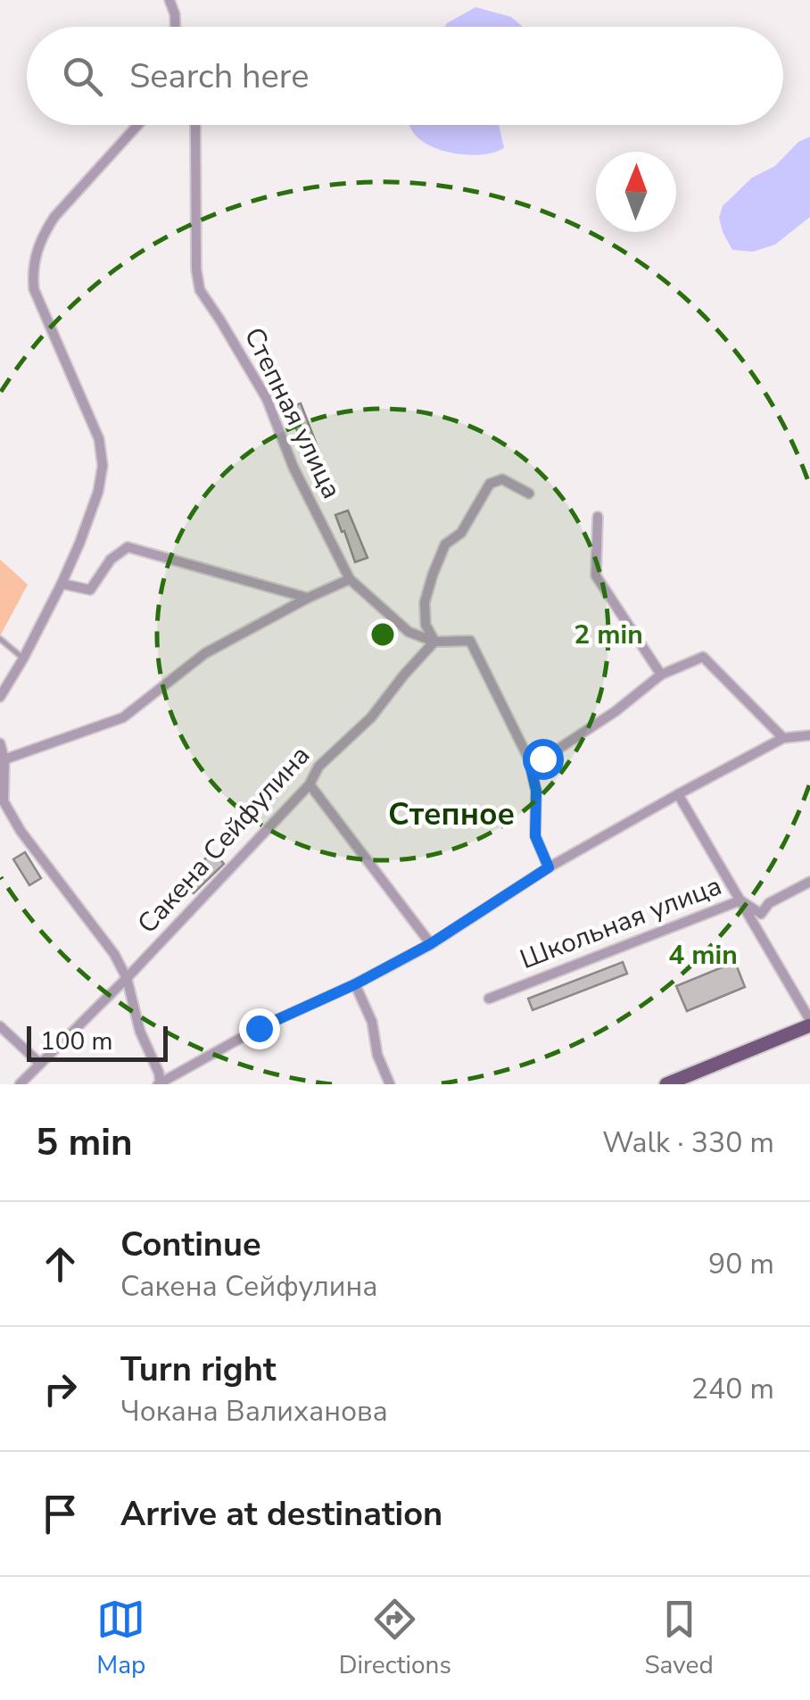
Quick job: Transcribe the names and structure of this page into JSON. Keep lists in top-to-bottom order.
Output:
{
  "streets": {
    "street": ["Степная улица", "Сакена Сейфулина", "Школьная улица"]
  },
  "crossings": [
    ["Степная улица", "Сакена Сейфулина"]
  ],
  "districts": ["Степное"],
  "scale_bar": "100 m",
  "north": "top",
  "page": {
    "search": "Search here",
    "scale": "100 m",
    "heading": ["5 min", "Walk · 330 m"],
    "list": [
      ["Continue", "Сакена Сейфулина", "90 m"],
      ["Turn right", "Чокана Валиханова", "240 m"],
      "Arrive at destination"
    ],
    "nav": ["Map", "Directions", "Saved"]
  },
  "rings": ["2 min", "4 min"]
}
